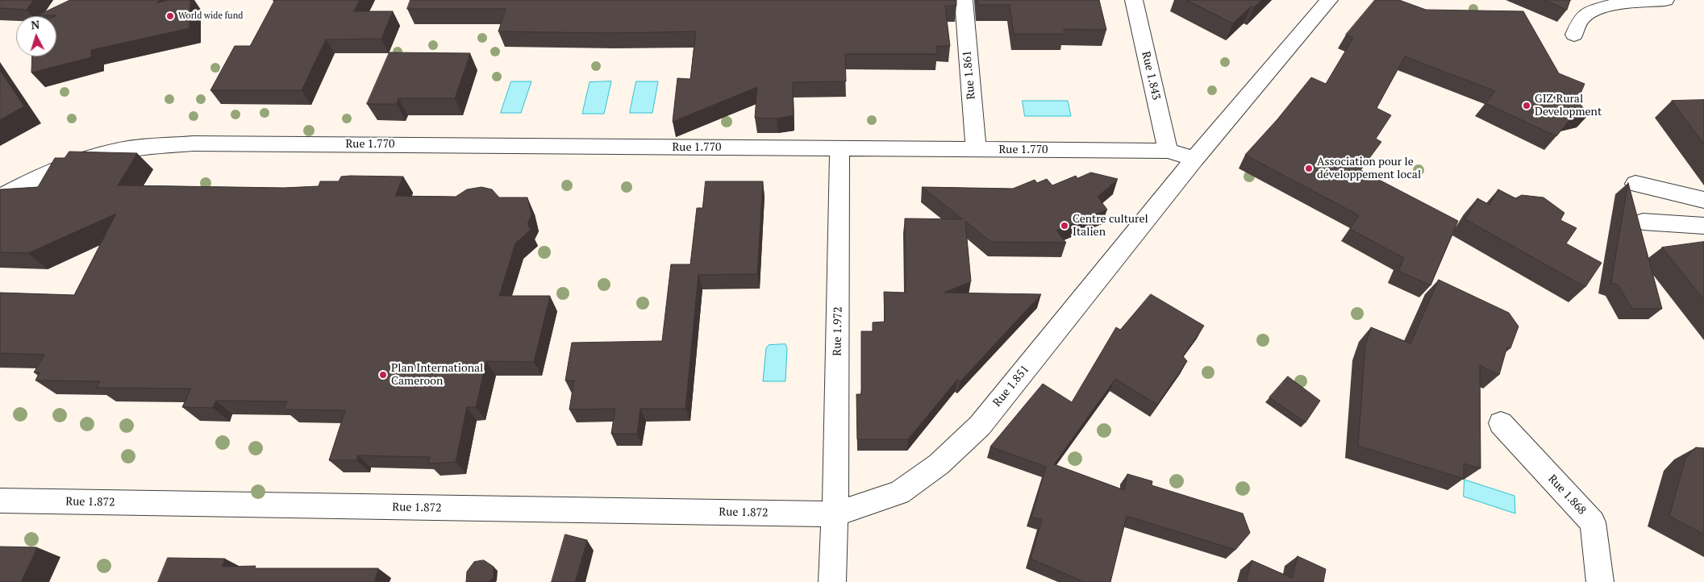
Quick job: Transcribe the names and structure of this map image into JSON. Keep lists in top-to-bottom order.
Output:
{
  "streets": {
    "street": [
      "Rue 1.861",
      "Rue 1.843",
      "Rue 1.770",
      "Rue 1.972",
      "Rue 1.851",
      "Rue 1.868",
      "Rue 1.872"
    ]
  },
  "crossings": [
    ["Rue 1.861", "Rue 1.770"],
    ["Rue 1.843", "Rue 1.770"],
    ["Rue 1.770", "Rue 1.972"],
    ["Rue 1.770", "Rue 1.851"],
    ["Rue 1.972", "Rue 1.851"],
    ["Rue 1.972", "Rue 1.872"],
    ["Rue 1.851", "Rue 1.872"]
  ],
  "places": [
    "World wide fund",
    "GIZ Rural Development",
    "Association pour le développement local",
    "Centre culturel Italien",
    "Plan International Cameroon"
  ],
  "north": "top"
}
